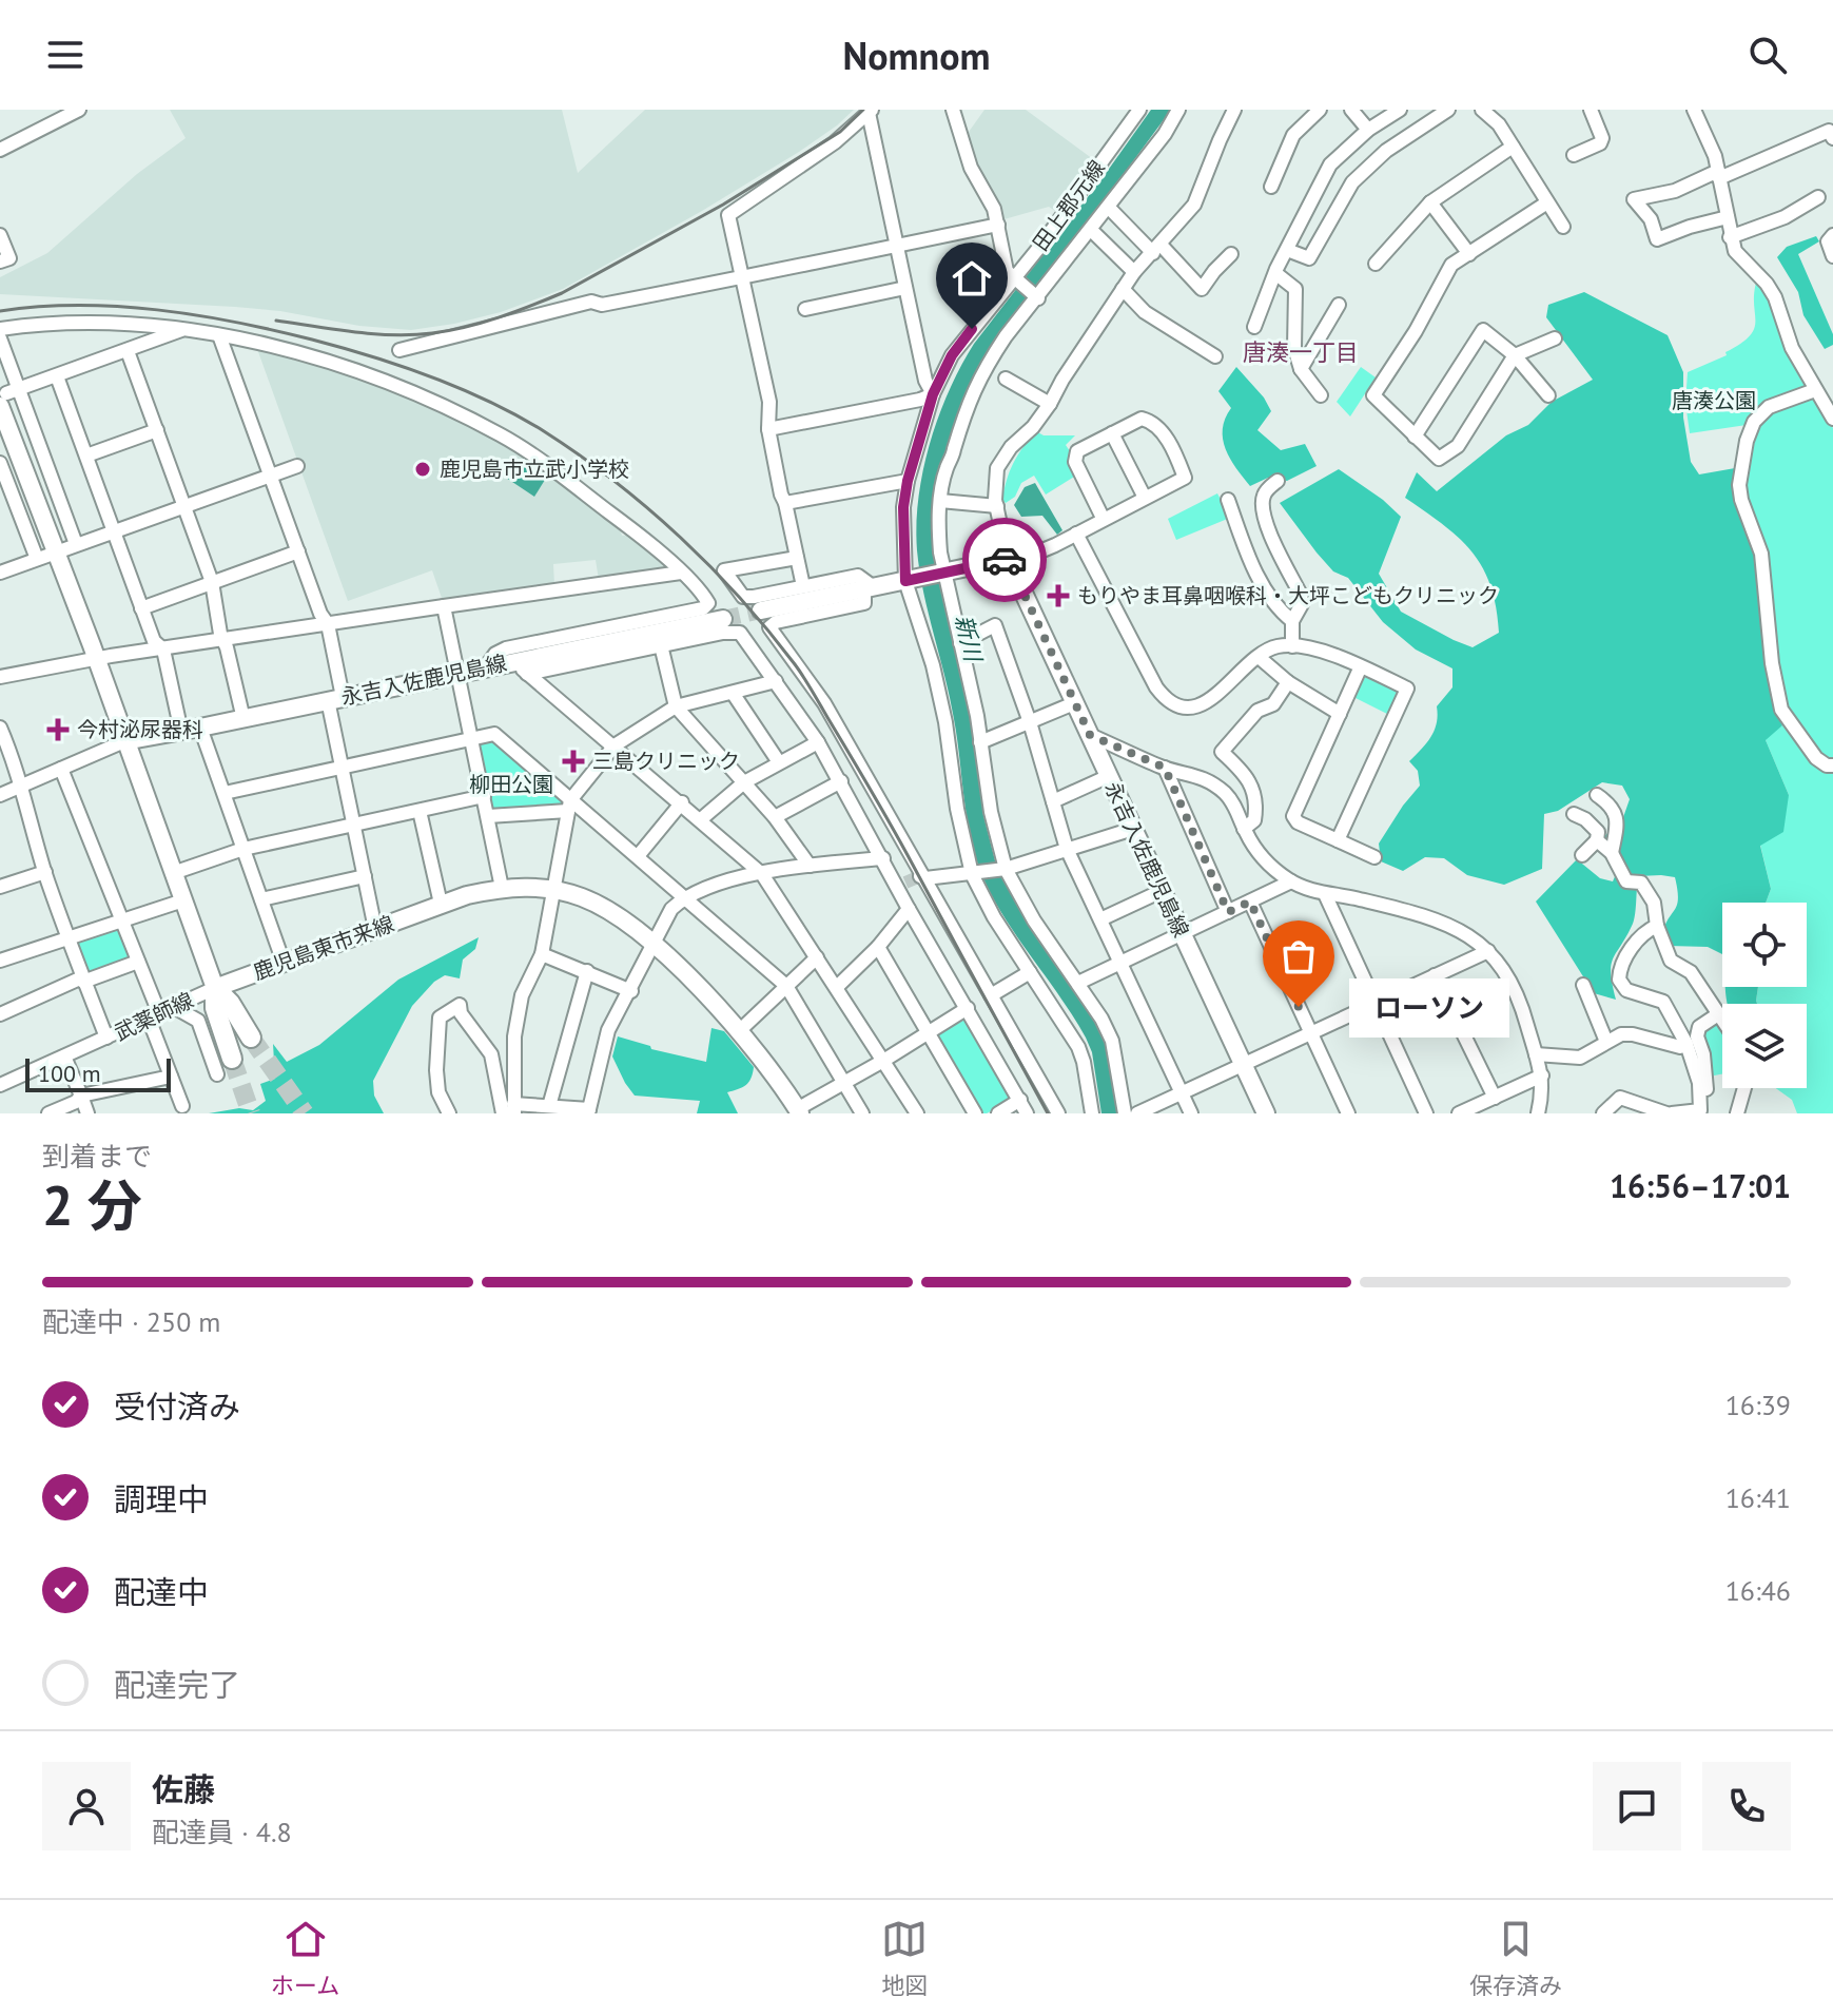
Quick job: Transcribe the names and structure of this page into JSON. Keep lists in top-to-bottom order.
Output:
{
  "streets": {
    "main road": ["永吉入佐鹿児島線", "鹿児島東市来線"],
    "street": ["田上郡元線", "武薬師線"]
  },
  "crossings": [
    ["鹿児島東市来線", "武薬師線"]
  ],
  "districts": ["唐湊一丁目"],
  "water": ["新川"],
  "parks": ["唐湊公園", "柳田公園"],
  "places": {
    "other": ["鹿児島市立武小学校", "ローソン"],
    "health": ["もりやま耳鼻咽喉科・大坪こどもクリニック", "今村泌尿器科", "三島クリニック"]
  },
  "scale_bar": "100 m",
  "page": {
    "header": "Nomnom",
    "bubble": "ローソン",
    "scale": "100 m",
    "heading": ["2 分", "到着まで", "16:56–17:01"],
    "panel": ["佐藤", "配達員 · 4.8"],
    "bar": "配達中 · 250 m",
    "list": [
      ["受付済み", "16:39"],
      ["調理中", "16:41"],
      ["配達中", "16:46"],
      "配達完了"
    ],
    "tabs": ["ホーム", "地図", "保存済み"]
  }
}
